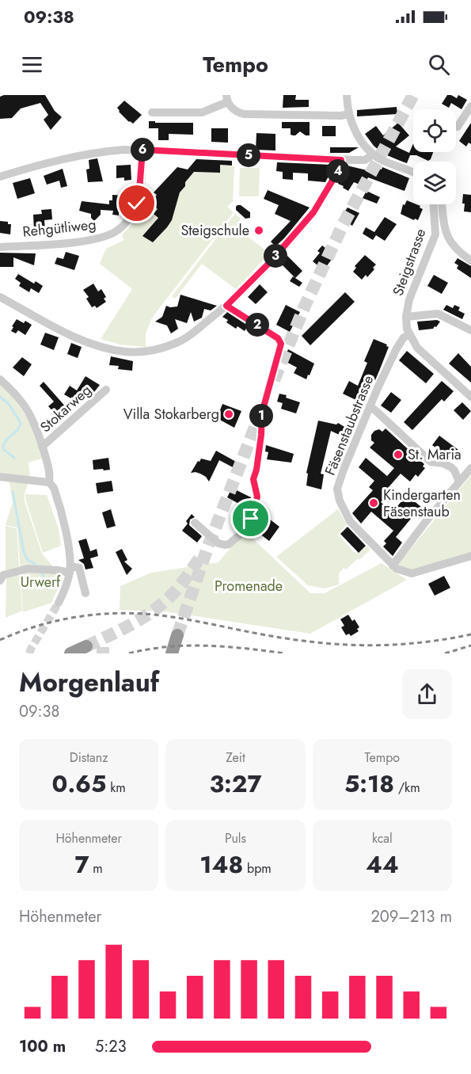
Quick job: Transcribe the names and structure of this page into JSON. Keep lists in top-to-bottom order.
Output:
{
  "streets": {
    "street": [
      "Rehgütliweg",
      "Steigstrasse",
      "Stokarweg",
      "Fäsenstaubstrasse"
    ]
  },
  "crossings": [
    ["Steigstrasse", "Fäsenstaubstrasse"]
  ],
  "parks": ["Urwerf", "Promenade"],
  "places": [
    "Steigschule",
    "Villa Stokarberg",
    "St. Maria",
    "Kindergarten Fäsenstaub"
  ],
  "page": {
    "status": "09:38",
    "header": "Tempo",
    "pins": [
      "6",
      "5",
      "4",
      "3",
      "2",
      "1"
    ],
    "heading": ["Morgenlauf", "09:38"],
    "stats": [
      ["Distanz", "0.65 km"],
      ["Zeit", "3:27"],
      ["Tempo", "5:18 /km"],
      ["Höhenmeter", "7 m"],
      ["Puls", "148 bpm"],
      ["kcal", "44"]
    ],
    "chart": ["Höhenmeter", "209–213 m"],
    "list": [
      {
        "name": "100 m",
        "note": "5:23"
      }
    ]
  }
}
